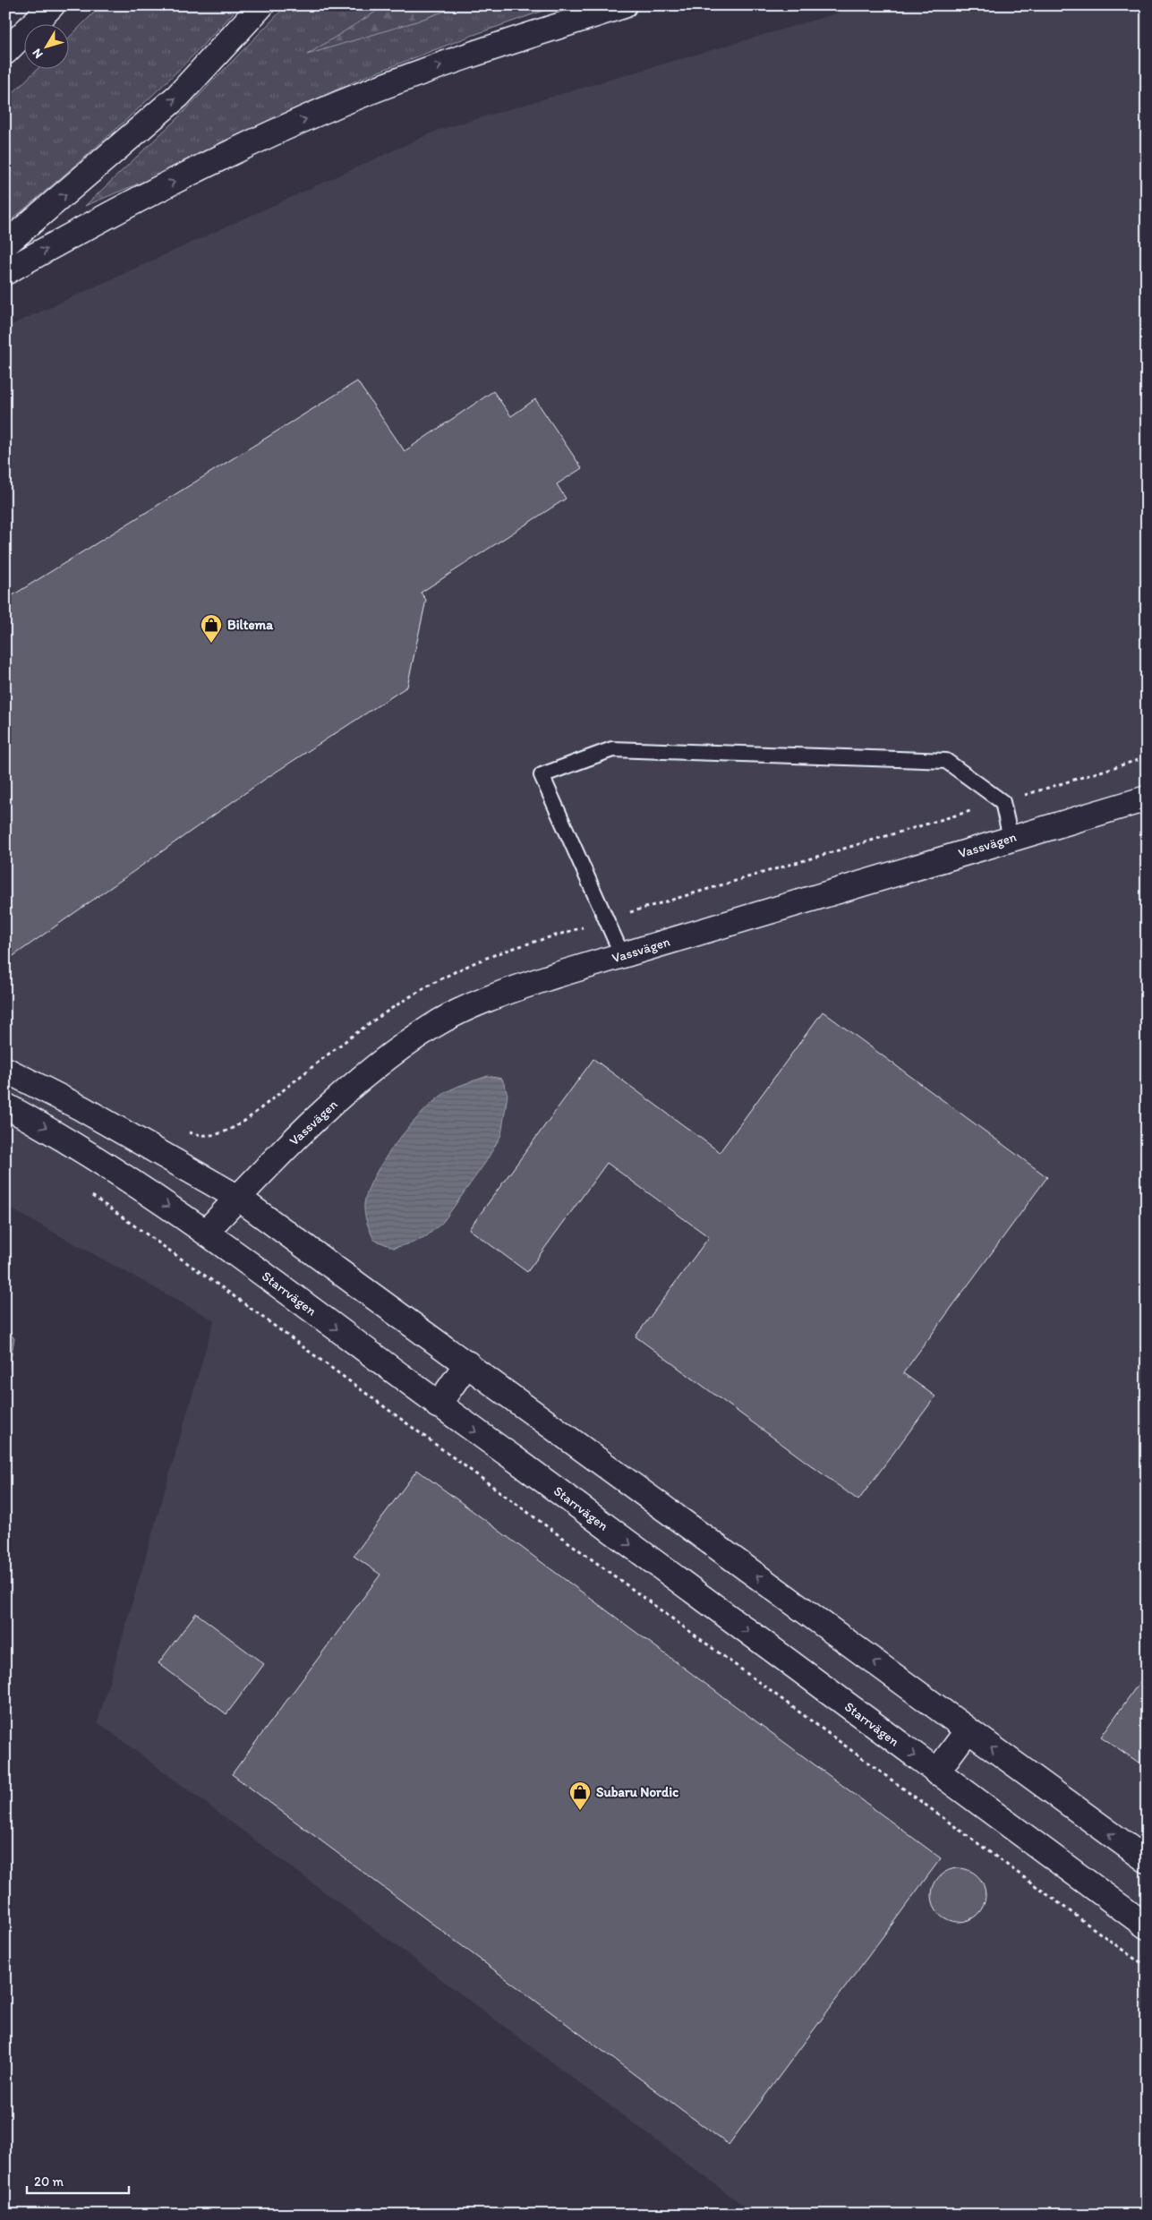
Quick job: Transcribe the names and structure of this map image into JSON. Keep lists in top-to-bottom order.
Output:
{
  "streets": {
    "main road": ["Vassvägen", "Starrvägen"]
  },
  "crossings": [
    ["Vassvägen", "Starrvägen"]
  ],
  "places": {
    "shop": ["Biltema", "Subaru Nordic"]
  },
  "scale_bar": "20 m",
  "north": "bottom left"
}
